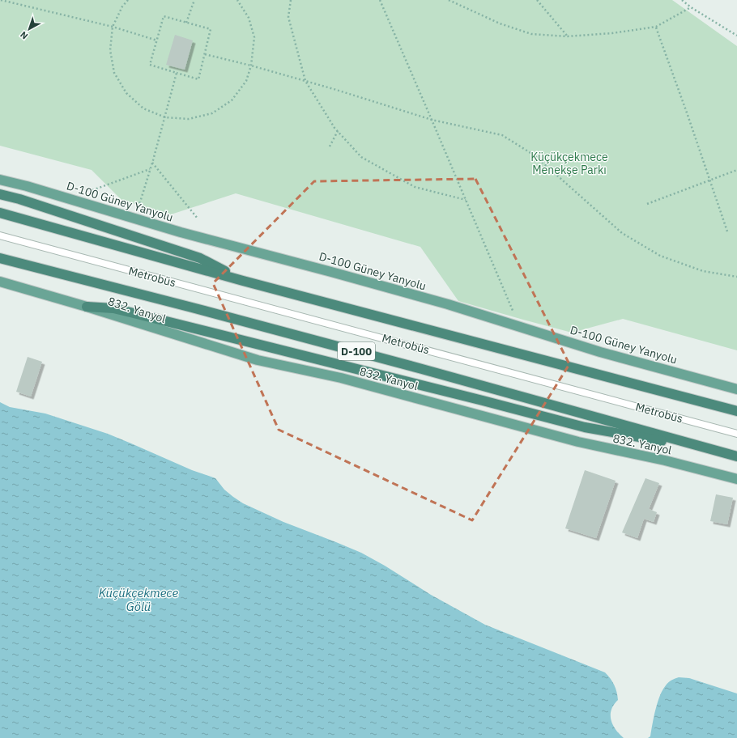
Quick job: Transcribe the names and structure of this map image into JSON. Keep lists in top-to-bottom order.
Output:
{
  "streets": {
    "highway": ["D-100"],
    "main road": ["D-100 Güney Yanyolu", "832. Yanyol"],
    "lane": ["Metrobüs"]
  },
  "water": ["Küçükçekmece Gölü"],
  "parks": ["Küçükçekmece Menekşe Parkı"],
  "north": "bottom left"
}
